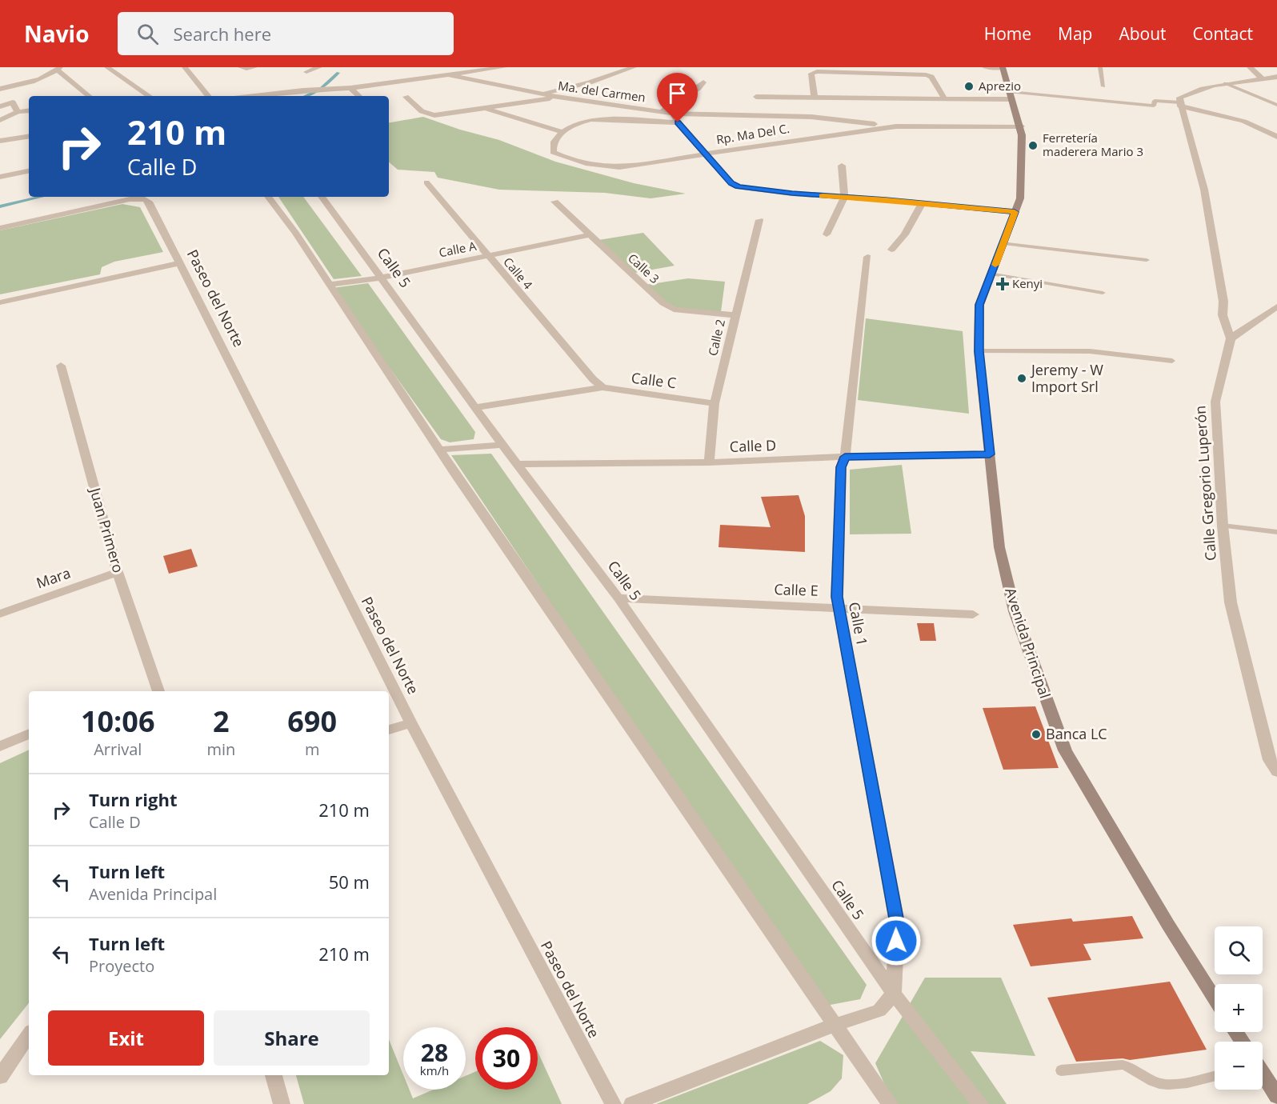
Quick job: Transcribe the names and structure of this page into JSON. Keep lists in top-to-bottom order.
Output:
{
  "streets": {
    "street": [
      "Ma. del Carmen",
      "Rp. Ma Del C.",
      "Calle A",
      "Calle 5",
      "Calle 3",
      "Calle 4",
      "Paseo del Norte",
      "Calle 2",
      "Calle C",
      "Calle D",
      "Calle Gregorio Luperón",
      "Juan Primero",
      "Mara",
      "Calle E",
      "Calle 1",
      "Avenida Principal"
    ]
  },
  "crossings": [
    ["Ma. del Carmen", "Rp. Ma Del C."],
    ["Calle A", "Calle 5"],
    ["Calle A", "Calle 3"],
    ["Calle A", "Calle 4"],
    ["Calle 5", "Calle D"],
    ["Calle 5", "Calle E"],
    ["Calle 5", "Calle 1"],
    ["Calle 3", "Calle 2"],
    ["Calle 4", "Calle C"],
    ["Calle 2", "Calle C"],
    ["Calle 2", "Calle D"],
    ["Calle D", "Calle 1"],
    ["Calle D", "Avenida Principal"],
    ["Juan Primero", "Mara"],
    ["Calle E", "Calle 1"]
  ],
  "places": {
    "other": [
      "Aprezio",
      "Ferretería maderera Mario 3",
      "Jeremy - W Import Srl",
      "Banca LC"
    ],
    "health": ["Kenyi"]
  },
  "page": {
    "header": "Navio",
    "search": "Search here",
    "nav": [
      "Home",
      "Map",
      "About",
      "Contact"
    ],
    "turn": ["210 m", "Calle D"],
    "eta": [
      "10:06",
      "Arrival",
      "2",
      "min",
      "690",
      "m"
    ],
    "list": [
      {
        "name": "Turn right",
        "note": "Calle D",
        "value": "210 m"
      },
      {
        "name": "Turn left",
        "note": "Avenida Principal",
        "value": "50 m"
      },
      {
        "name": "Turn left",
        "note": "Proyecto",
        "value": "210 m"
      }
    ],
    "map_buttons": ["+", "−"],
    "buttons": ["Exit", "Share"],
    "speed": "28 km/h",
    "limit": "30"
  }
}
